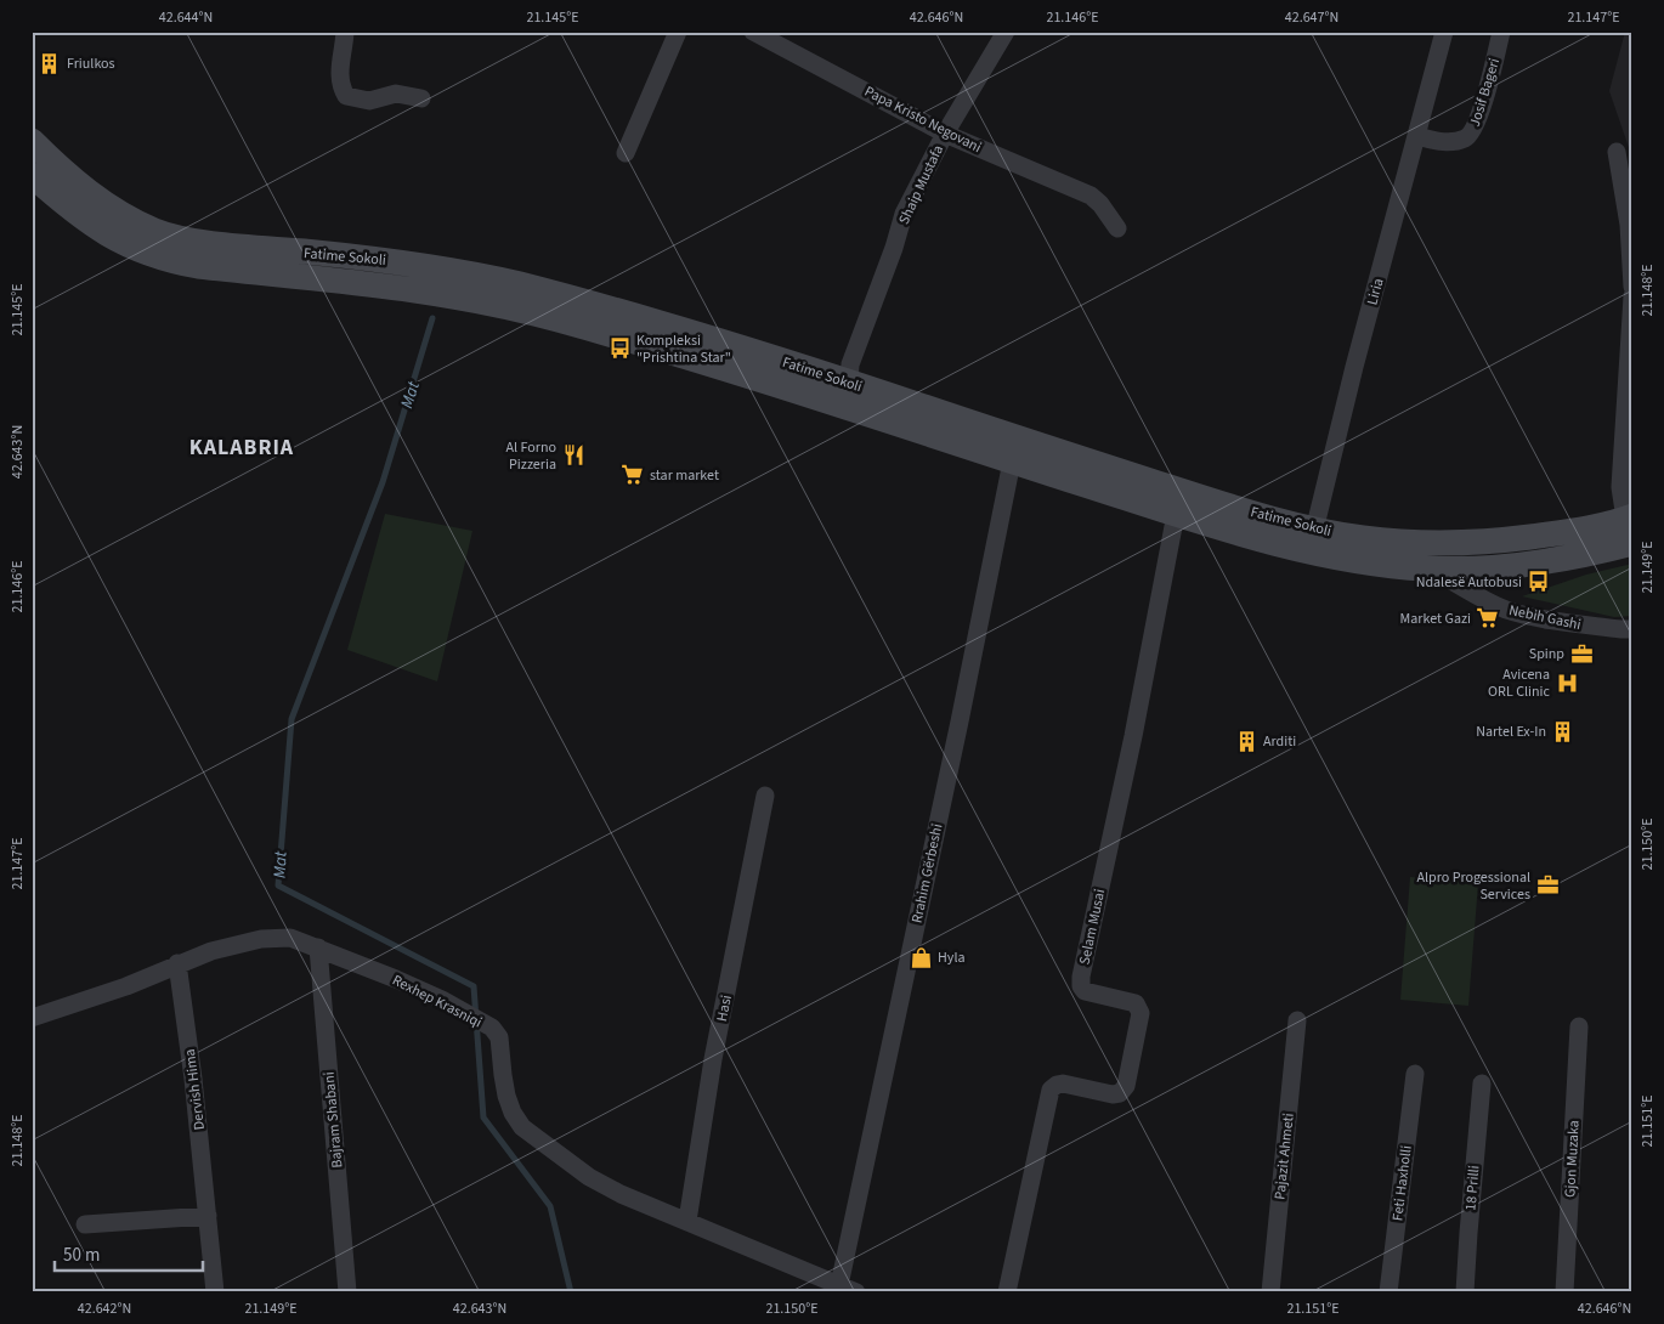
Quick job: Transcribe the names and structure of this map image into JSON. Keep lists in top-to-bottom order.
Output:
{
  "streets": {
    "street": [
      "Josif Bageri",
      "Papa Kristo Negovani",
      "Shaip Mustafa",
      "Fatime Sokoli",
      "Liria",
      "Nebih Gashi",
      "Rrahim Gërbeshi",
      "Selam Musai",
      "Rexhep Krasniqi",
      "Hasi",
      "Dervish Hima",
      "Bajram Shabani",
      "Pajazit Ahmeti",
      "Gjon Muzaka",
      "Feti Haxholli",
      "18 Prilli"
    ]
  },
  "crossings": [
    ["Josif Bageri", "Liria"],
    ["Papa Kristo Negovani", "Shaip Mustafa"],
    ["Shaip Mustafa", "Fatime Sokoli"],
    ["Fatime Sokoli", "Liria"],
    ["Fatime Sokoli", "Nebih Gashi"],
    ["Fatime Sokoli", "Rrahim Gërbeshi"],
    ["Fatime Sokoli", "Selam Musai"],
    ["Rrahim Gërbeshi", "Rexhep Krasniqi"],
    ["Rexhep Krasniqi", "Hasi"],
    ["Rexhep Krasniqi", "Dervish Hima"],
    ["Rexhep Krasniqi", "Bajram Shabani"]
  ],
  "districts": ["KALABRIA"],
  "water": ["Mat"],
  "places": {
    "building": ["Friulkos", "Nartel Ex-In", "Arditi"],
    "bus stop": ["Kompleksi \"Prishtina Star\"", "Ndalesë Autobusi"],
    "restaurant": ["Al Forno Pizzeria"],
    "supermarket": ["star market", "Market Gazi"],
    "office": ["Spinp", "Alpro Progessional Services"],
    "hospital": ["Avicena ORL Clinic"],
    "shop": ["Hyla"]
  },
  "scale_bar": "50 m",
  "coordinates": [
    "42.644°N",
    "21.145°E",
    "42.646°N",
    "21.146°E",
    "42.647°N",
    "21.147°E",
    "21.148°E",
    "42.643°N",
    "21.149°E",
    "21.150°E",
    "21.151°E",
    "42.642°N"
  ]
}
